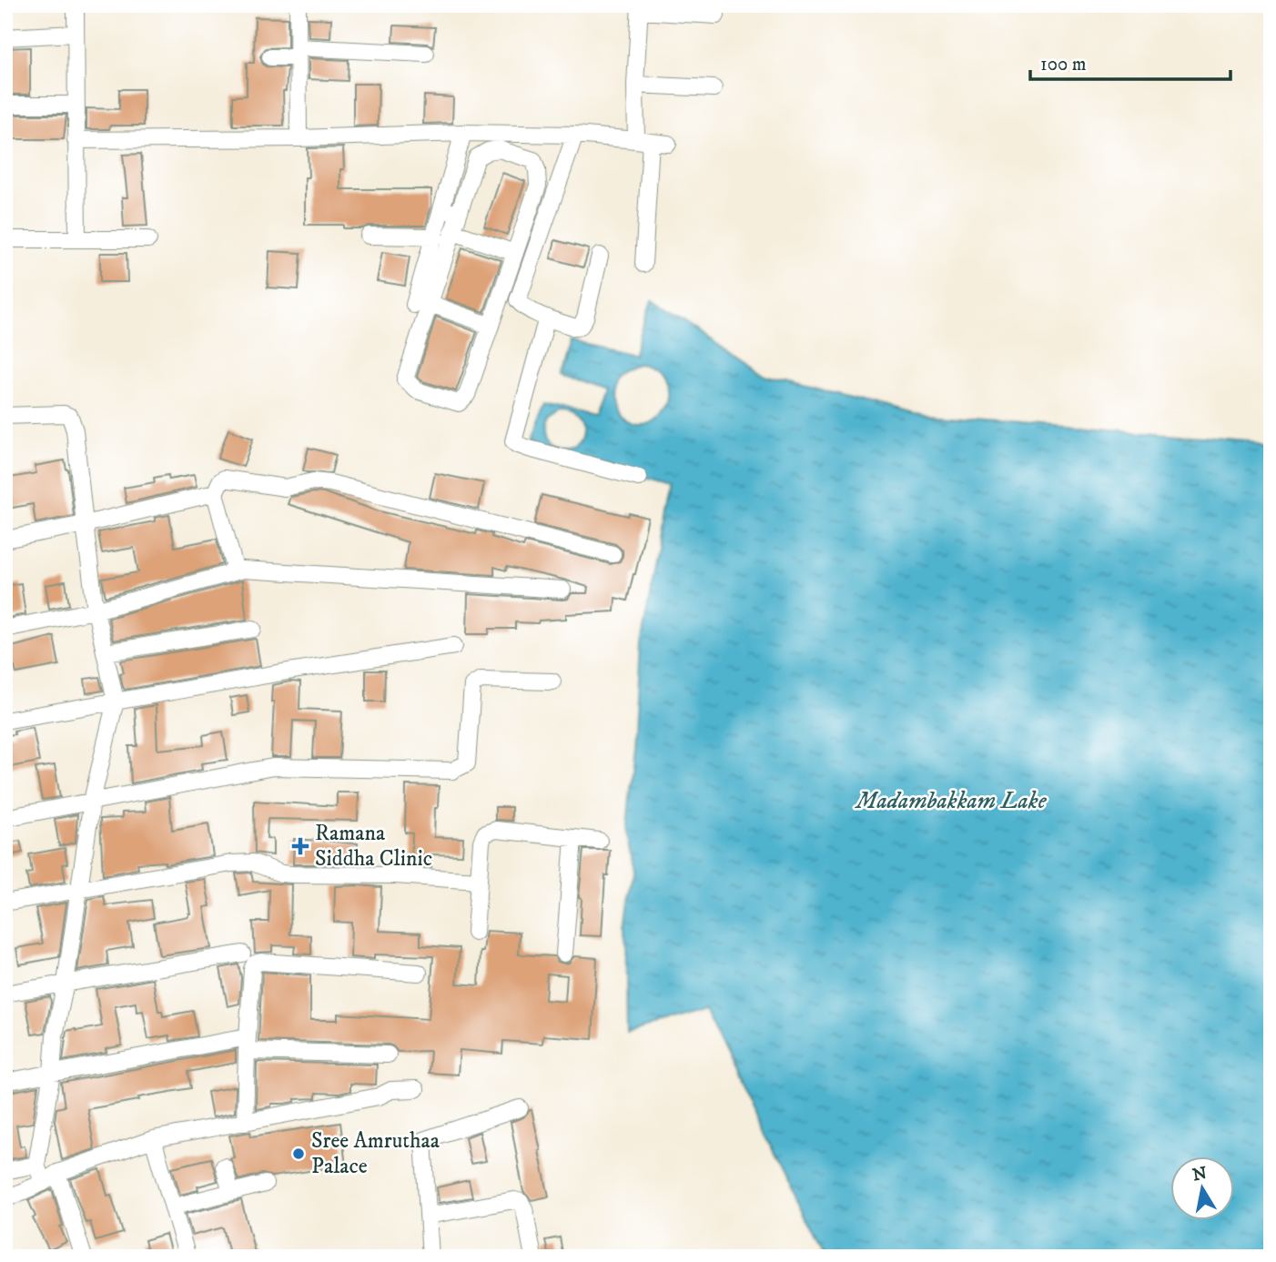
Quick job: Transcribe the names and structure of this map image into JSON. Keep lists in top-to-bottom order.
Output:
{
  "water": ["Madambakkam Lake"],
  "places": {
    "health": ["Ramana Siddha Clinic"],
    "other": ["Sree Amruthaa Palace"]
  },
  "scale_bar": "100 m",
  "north": "top"
}
